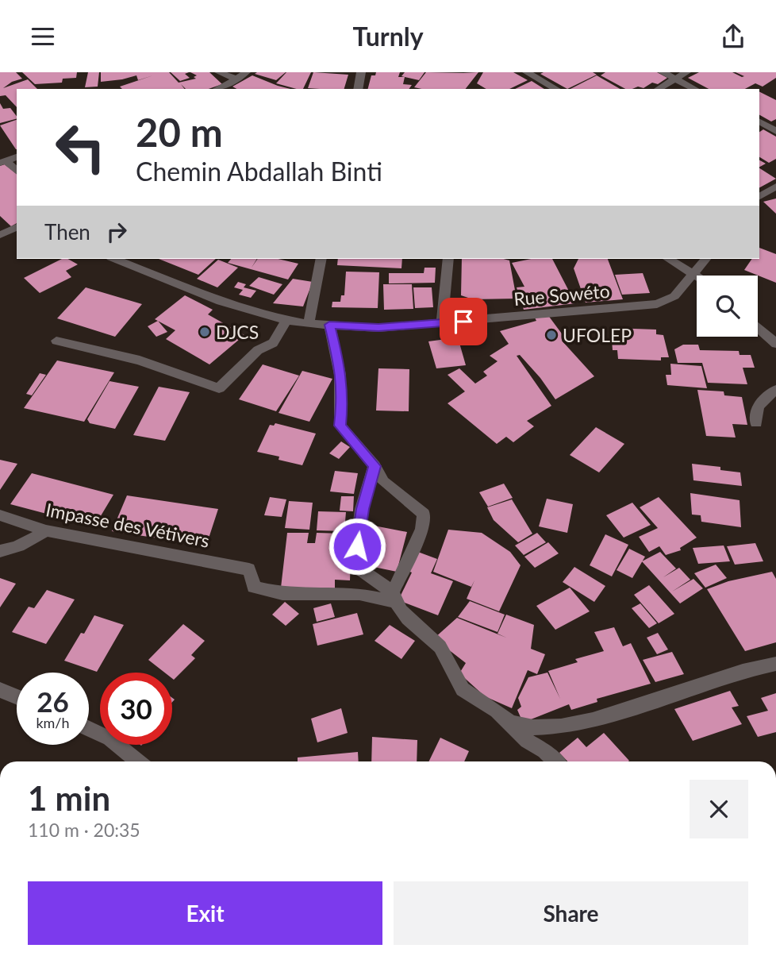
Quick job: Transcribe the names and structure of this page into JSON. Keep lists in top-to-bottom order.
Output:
{
  "streets": {
    "street": ["Rue Sowéto", "Impasse des Vétivers"]
  },
  "places": ["DJCS", "UFOLEP"],
  "page": {
    "header": "Turnly",
    "turn": ["20 m", "Chemin Abdallah Binti"],
    "then": "Then",
    "speed": "26 km/h",
    "limit": "30",
    "heading": ["1 min", "110 m · 20:35"],
    "buttons": ["Exit", "Share"]
  }
}
